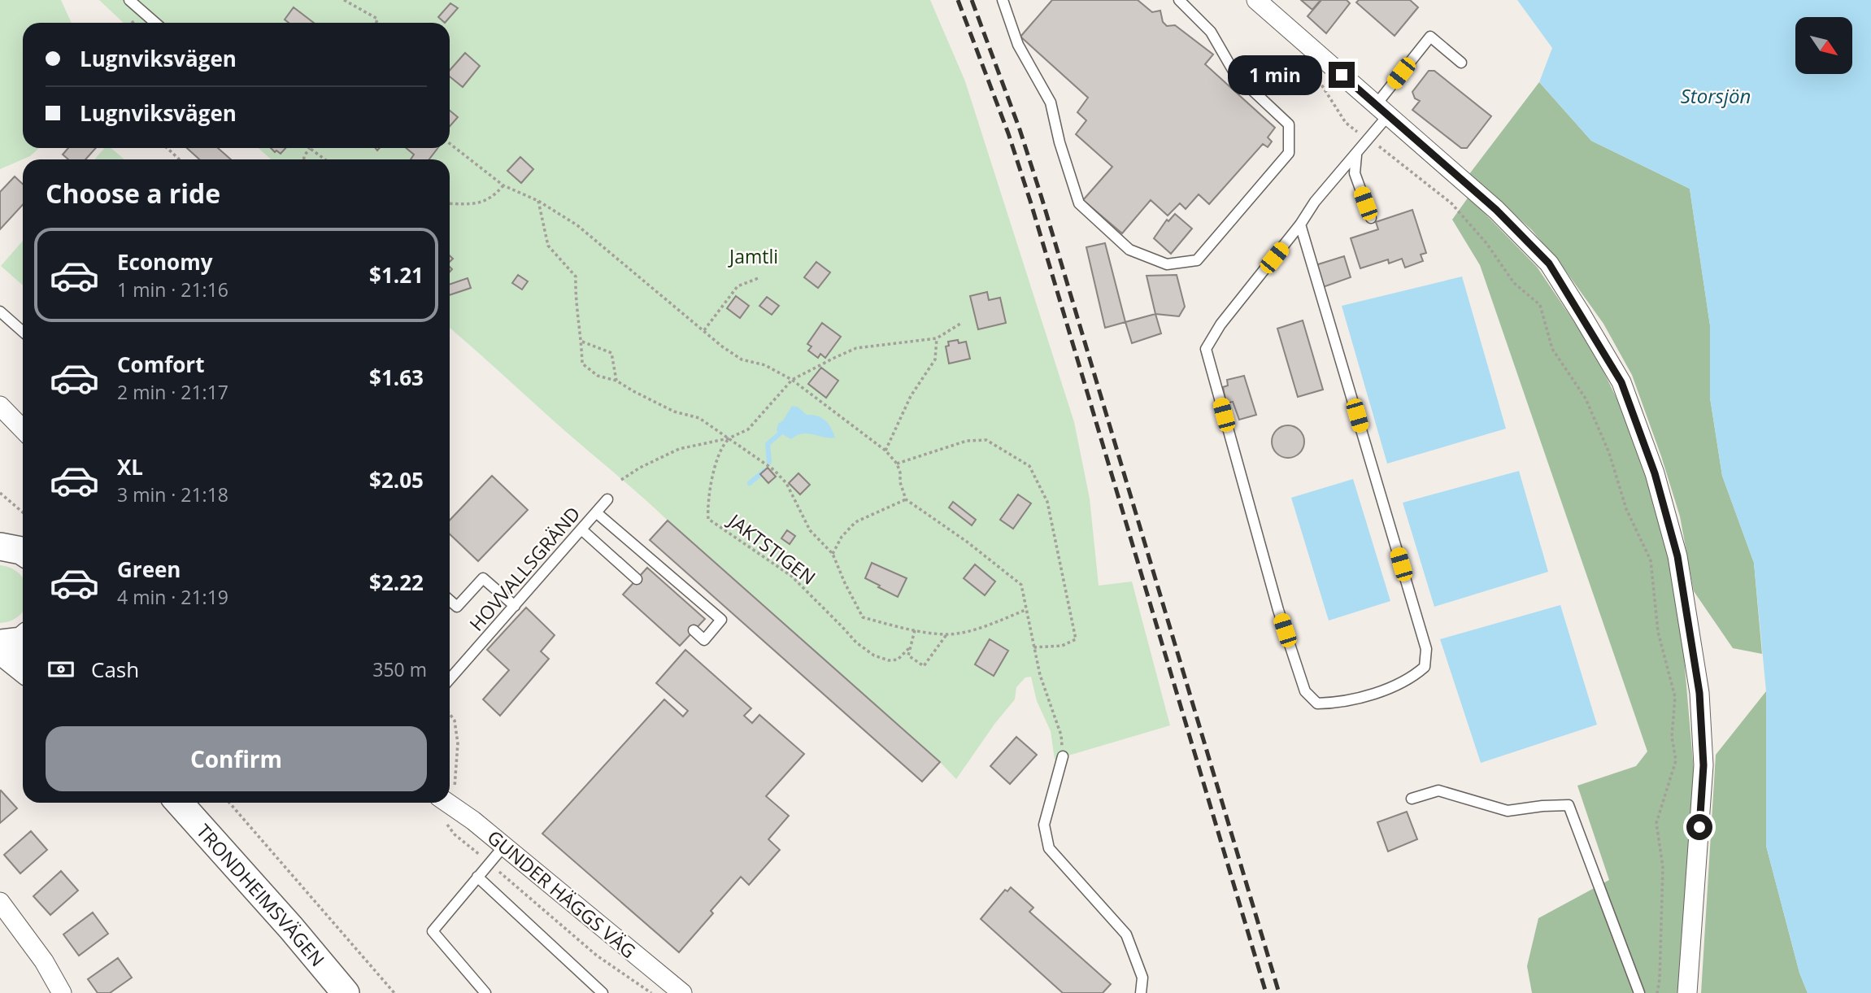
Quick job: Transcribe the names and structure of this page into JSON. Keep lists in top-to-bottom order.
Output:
{
  "streets": {
    "main road": ["TRONDHEIMSVÄGEN"],
    "street": ["GUNDER HÄGGS VÄG"],
    "lane": ["HOVVALLSGRÄND"],
    "path": ["JAKTSTIGEN"]
  },
  "water": ["Storsjön"],
  "parks": ["Jamtli"],
  "north": "bottom right",
  "page": {
    "banner": ["Lugnviksvägen", "Lugnviksvägen"],
    "bubble": "1 min",
    "heading": "Choose a ride",
    "list": [
      {
        "name": "Economy",
        "note": "1 min · 21:16",
        "value": "$1.21"
      },
      {
        "name": "Comfort",
        "note": "2 min · 21:17",
        "value": "$1.63"
      },
      {
        "name": "XL",
        "note": "3 min · 21:18",
        "value": "$2.05"
      },
      {
        "name": "Green",
        "note": "4 min · 21:19",
        "value": "$2.22"
      }
    ],
    "pay": ["Cash", "350 m"],
    "buttons": "Confirm"
  }
}
